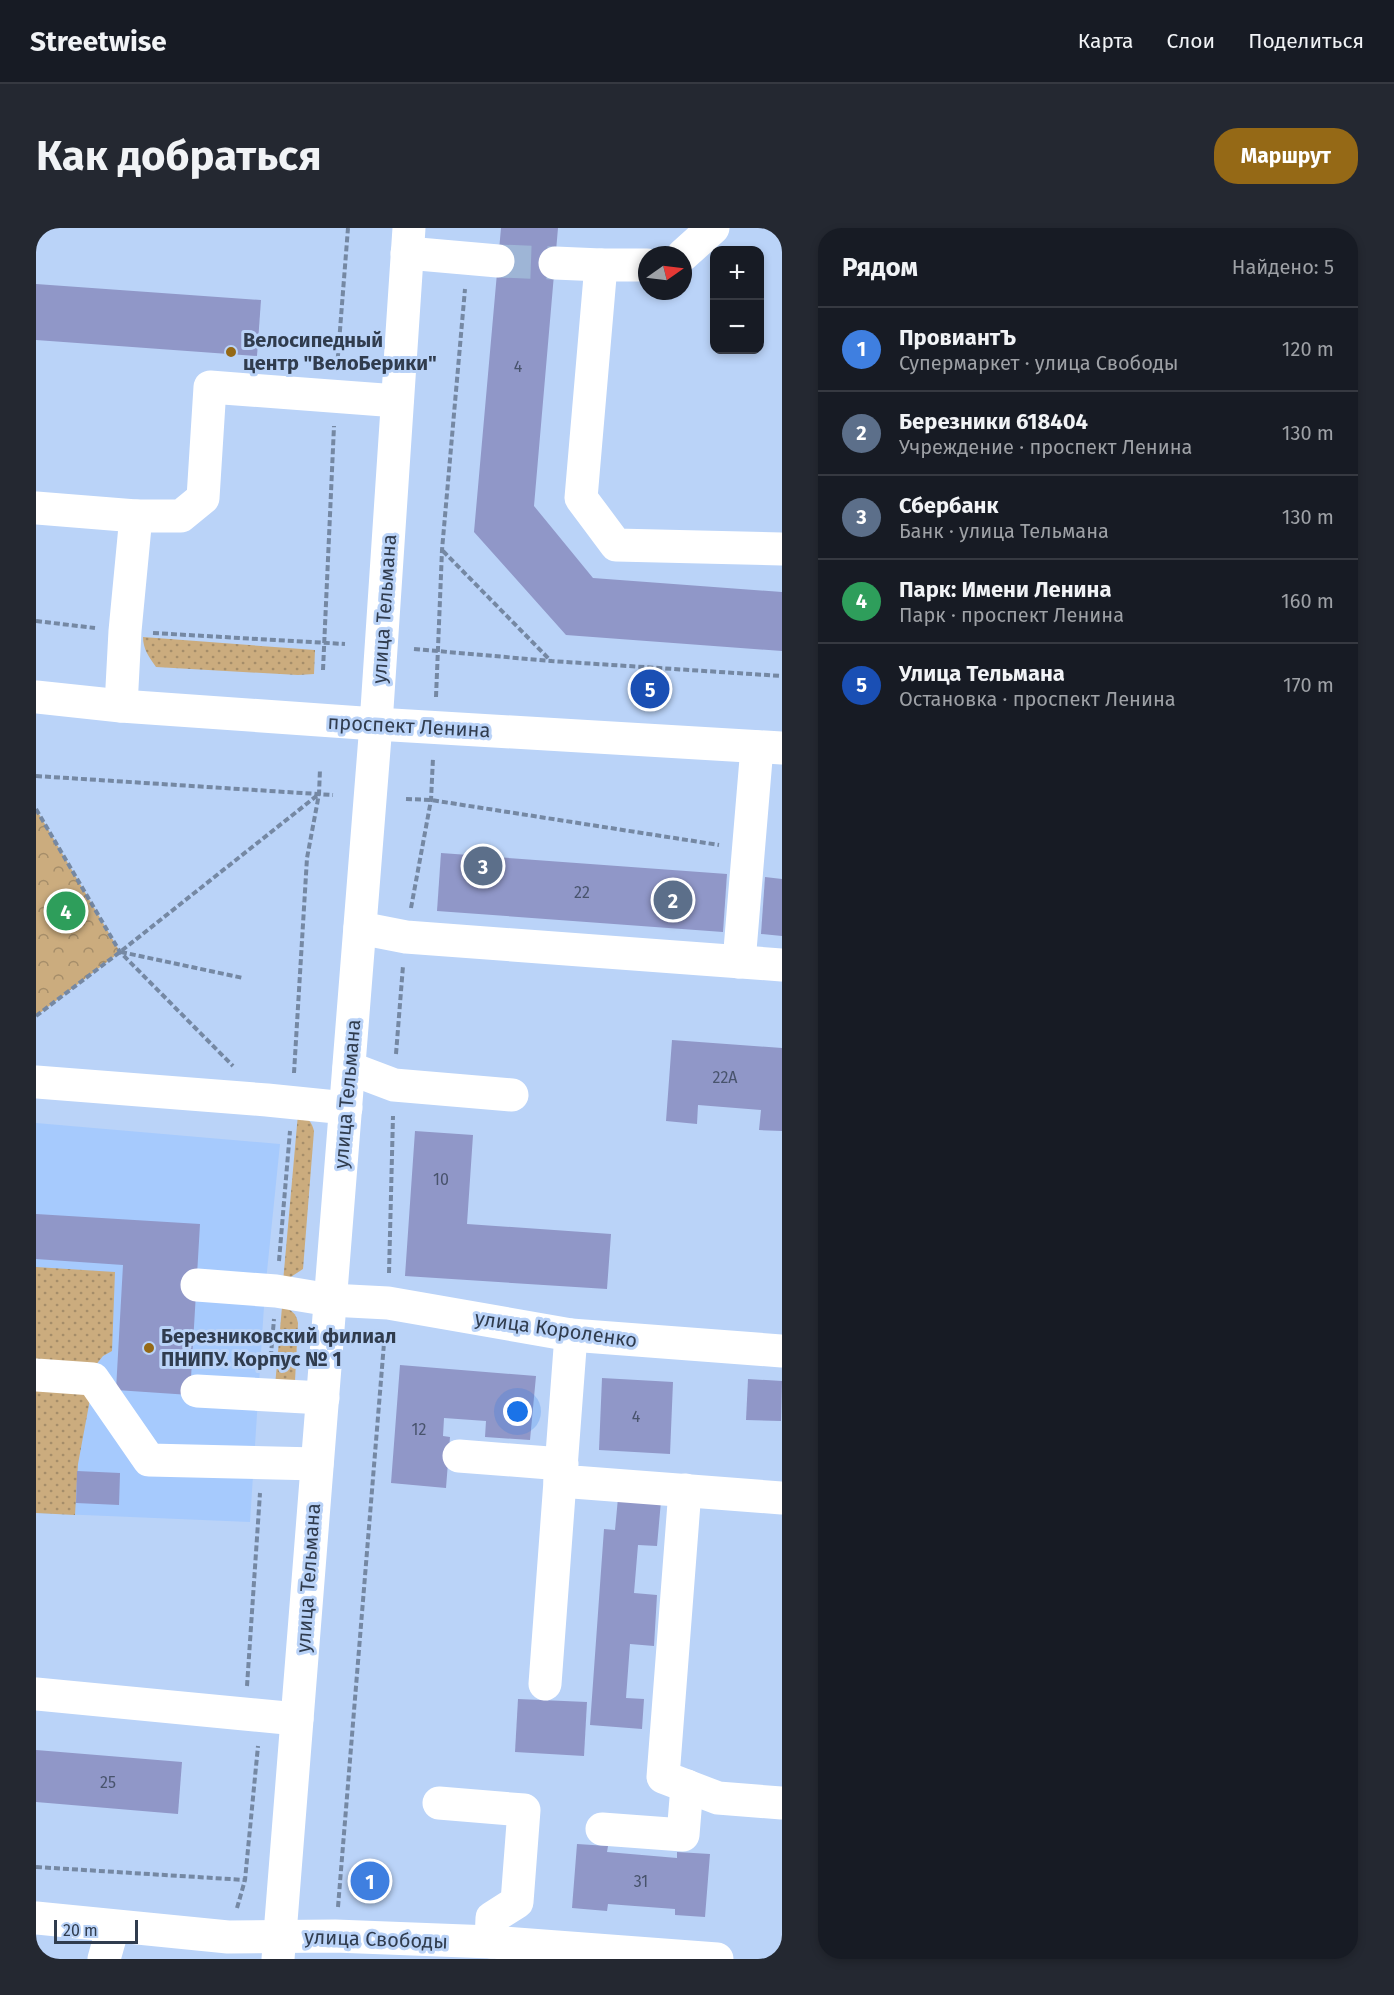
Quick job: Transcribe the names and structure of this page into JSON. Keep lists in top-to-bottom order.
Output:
{
  "streets": {
    "street": [
      "улица Тельмана",
      "проспект Ленина",
      "улица Короленко",
      "улица Свободы"
    ]
  },
  "crossings": [
    ["улица Тельмана", "проспект Ленина"],
    ["улица Тельмана", "улица Короленко"],
    ["улица Тельмана", "улица Свободы"]
  ],
  "places": ["Велосипедный центр \"ВелоБерики\"", "Березниковский филиал ПНИПУ. Корпус № 1"],
  "house_numbers": [
    "4",
    "22",
    "22А",
    "10",
    "4",
    "12",
    "25",
    "31"
  ],
  "scale_bar": "20 m",
  "north": "right",
  "page": {
    "header": "Streetwise",
    "nav": ["Карта", "Слои", "Поделиться"],
    "buttons": "Маршрут",
    "title": "Как добраться",
    "heading": ["Рядом", "Найдено: 5"],
    "map_buttons": ["+", "−"],
    "list": [
      {
        "mark": "1",
        "name": "ПровиантЪ",
        "note": "Супермаркет · улица Свободы",
        "value": "120 m"
      },
      {
        "mark": "2",
        "name": "Березники 618404",
        "note": "Учреждение · проспект Ленина",
        "value": "130 m"
      },
      {
        "mark": "3",
        "name": "Сбербанк",
        "note": "Банк · улица Тельмана",
        "value": "130 m"
      },
      {
        "mark": "4",
        "name": "Парк: Имени Ленина",
        "note": "Парк · проспект Ленина",
        "value": "160 m"
      },
      {
        "mark": "5",
        "name": "Улица Тельмана",
        "note": "Остановка · проспект Ленина",
        "value": "170 m"
      }
    ],
    "pins": [
      "5",
      "3",
      "2",
      "4",
      "1"
    ],
    "scale": "20 m"
  }
}
